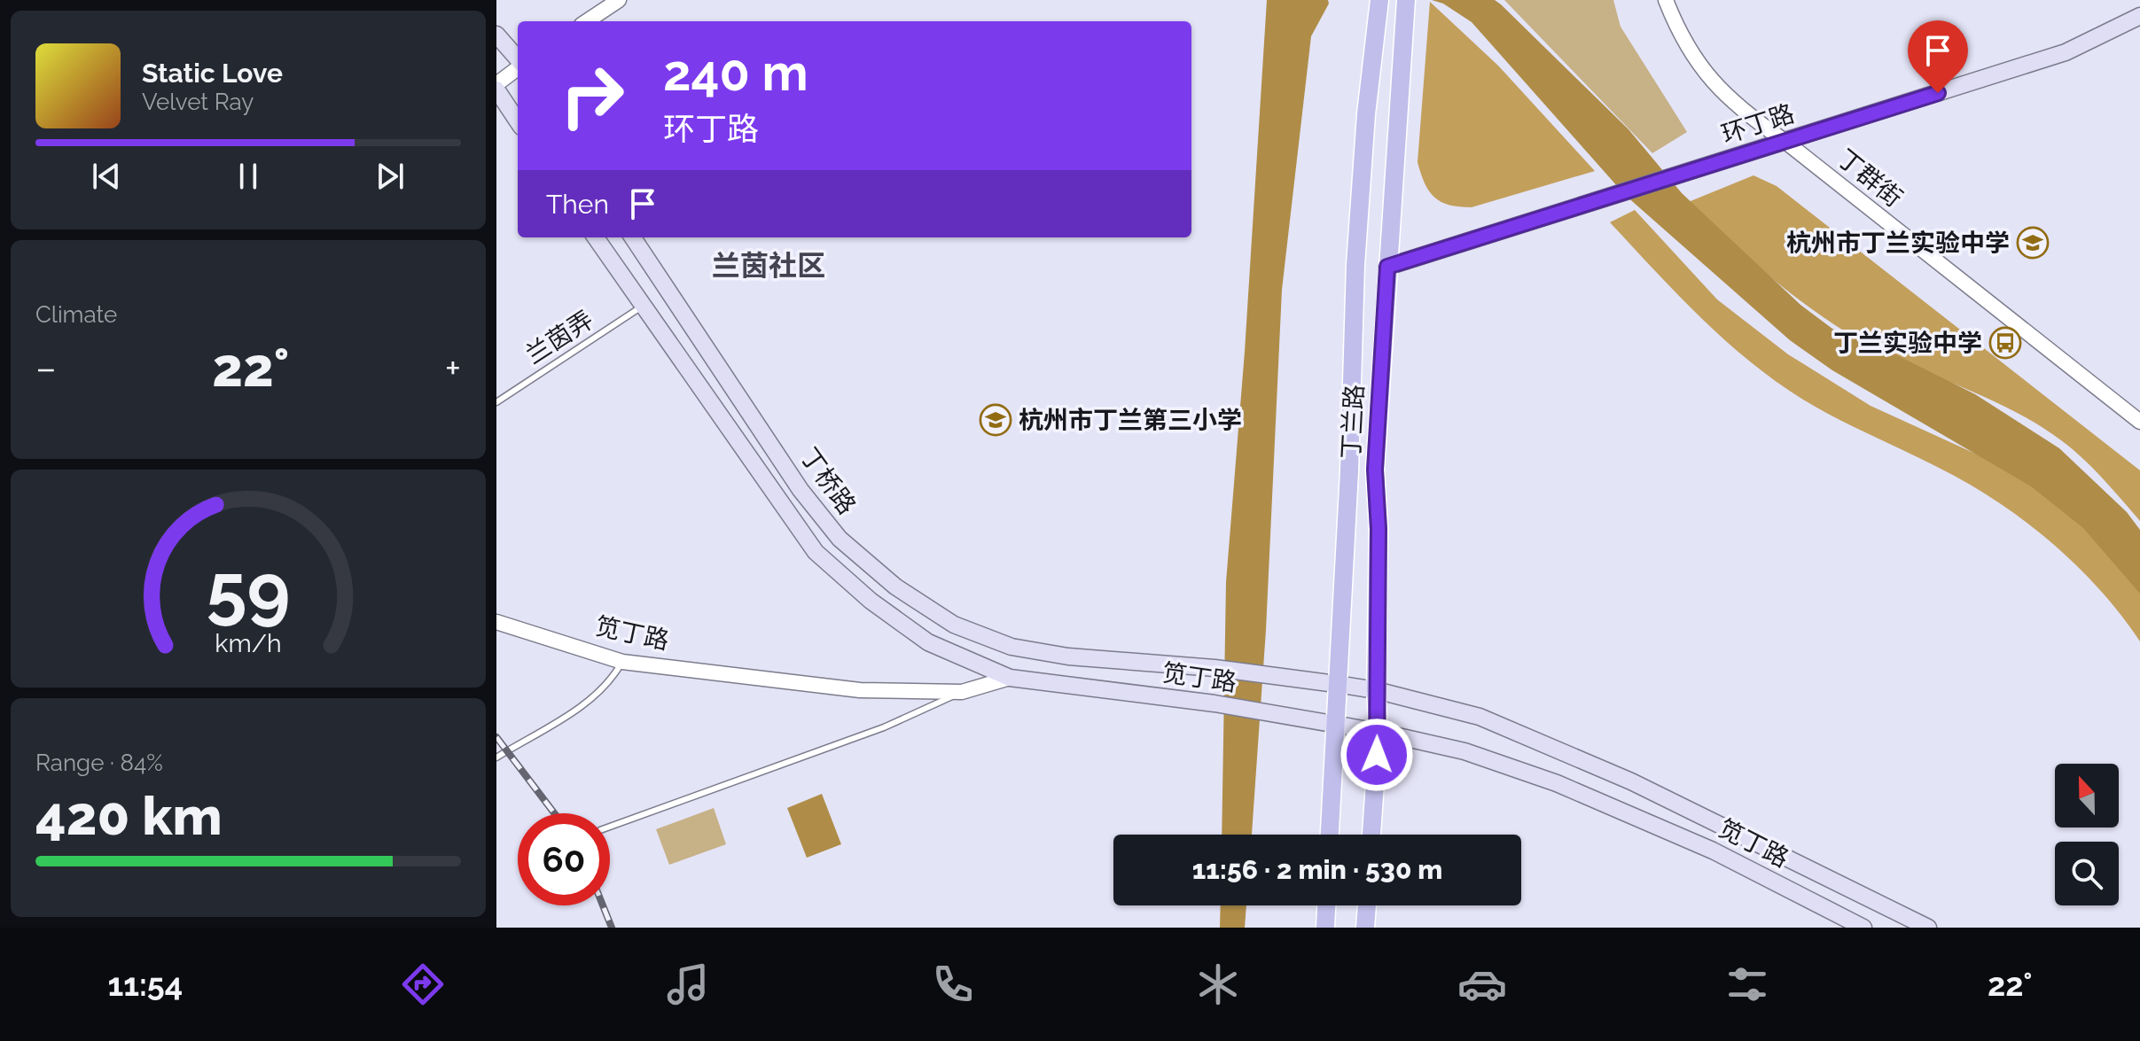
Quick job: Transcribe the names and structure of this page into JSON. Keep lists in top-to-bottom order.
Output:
{
  "streets": {
    "main road": [
      "环丁路",
      "丁兰路",
      "丁桥路",
      "笕丁路"
    ],
    "street": ["丁群街"],
    "lane": ["兰茵弄"]
  },
  "crossings": [
    ["环丁路", "丁群街"],
    ["环丁路", "丁兰路"],
    ["兰茵弄", "丁桥路"],
    ["丁兰路", "笕丁路"],
    ["丁桥路", "笕丁路"]
  ],
  "districts": ["兰茵社区"],
  "places": {
    "school or university": ["杭州市丁兰实验中学", "杭州市丁兰第三小学"],
    "bus stop": ["丁兰实验中学"]
  },
  "north": "top",
  "page": {
    "turn": ["240 m", "环丁路"],
    "song": ["Static Love", "Velvet Ray"],
    "then": "Then",
    "tile": [
      "Climate",
      ["Range · 84%", "420 km"]
    ],
    "heat": ["−", "22°", "+"],
    "limit": "60",
    "trip": "11:56 · 2 min · 530 m",
    "tabs": ["11:54", "22°"],
    "gauge": ["59", "km/h"]
  }
}
